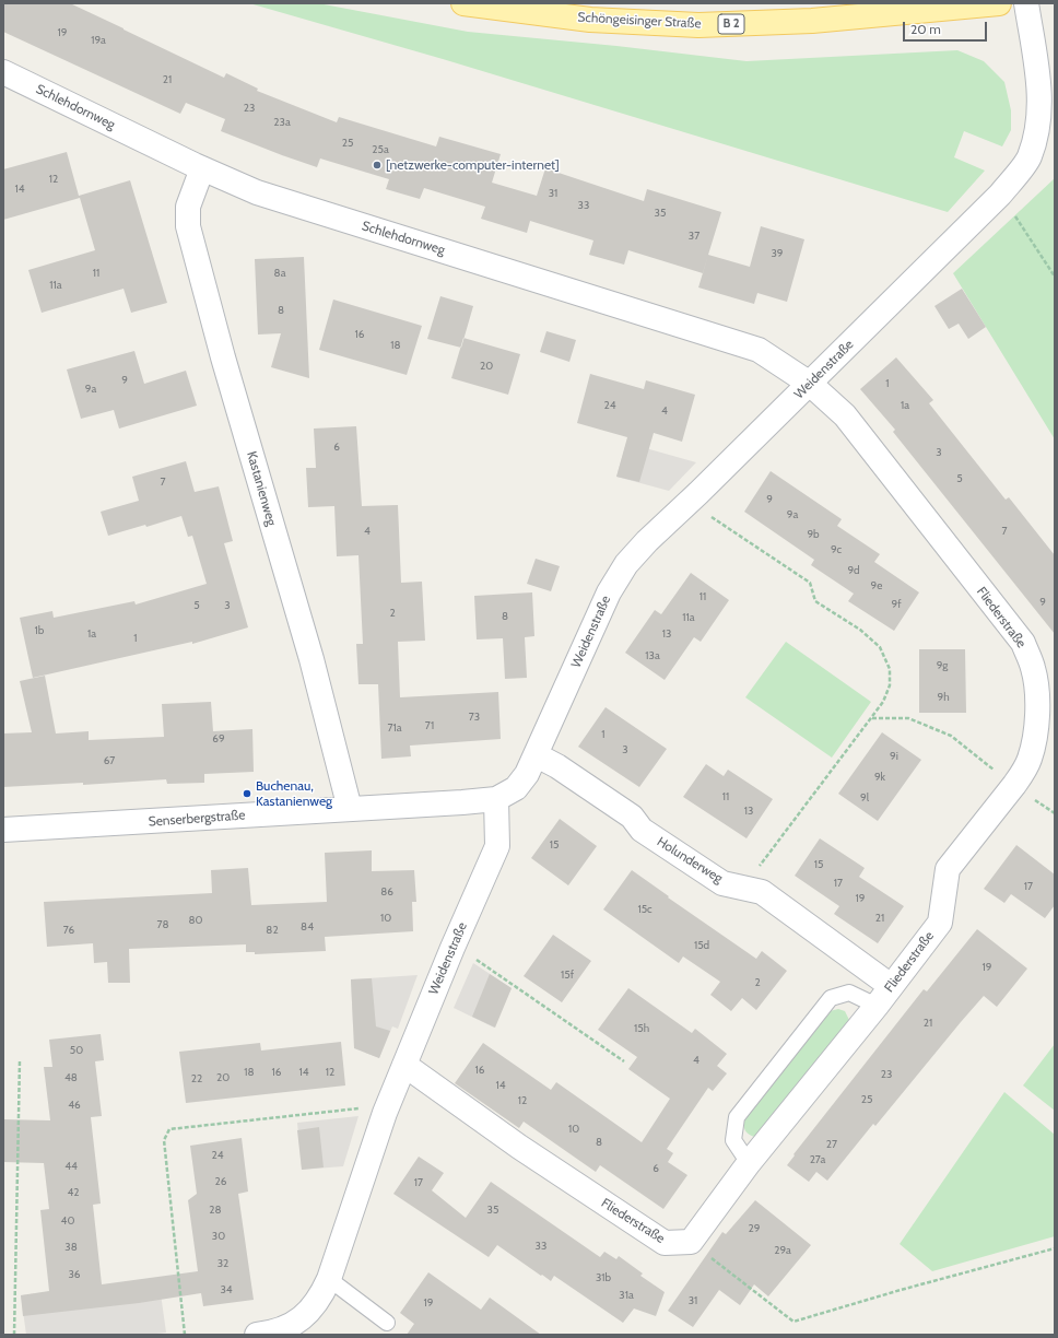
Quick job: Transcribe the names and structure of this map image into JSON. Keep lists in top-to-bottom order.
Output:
{
  "streets": {
    "main road": ["Schöngeisinger Straße", "B 2"],
    "street": [
      "Schlehdornweg",
      "Weidenstraße",
      "Kastanienweg",
      "Fliederstraße",
      "Senserbergstraße",
      "Holunderweg"
    ]
  },
  "crossings": [
    ["Schlehdornweg", "Weidenstraße"],
    ["Schlehdornweg", "Kastanienweg"],
    ["Schlehdornweg", "Fliederstraße"],
    ["Weidenstraße", "Fliederstraße"],
    ["Weidenstraße", "Senserbergstraße"],
    ["Weidenstraße", "Holunderweg"],
    ["Kastanienweg", "Senserbergstraße"],
    ["Fliederstraße", "Holunderweg"]
  ],
  "places": ["[netzwerke-computer-internet]", "Buchenau, Kastanienweg"],
  "house_numbers": [
    "19",
    "19a",
    "21",
    "23",
    "23a",
    "25",
    "25a",
    "12",
    "14",
    "31",
    "33",
    "35",
    "37",
    "39",
    "11",
    "8a",
    "11a",
    "8",
    "16",
    "18",
    "20",
    "9",
    "1",
    "9a",
    "24",
    "1a",
    "4",
    "6",
    "3",
    "5",
    "7",
    "9",
    "9a",
    "4",
    "7",
    "9b",
    "9c",
    "9d",
    "9e",
    "11",
    "9",
    "9f",
    "5",
    "3",
    "2",
    "8",
    "11a",
    "1b",
    "1a",
    "13",
    "1",
    "13a",
    "9g",
    "9h",
    "73",
    "71",
    "71a",
    "1",
    "69",
    "3",
    "9i",
    "67",
    "9k",
    "11",
    "9l",
    "13",
    "15",
    "15",
    "17",
    "17",
    "86",
    "19",
    "15c",
    "10",
    "21",
    "80",
    "78",
    "84",
    "76",
    "82",
    "15d",
    "19",
    "15f",
    "2",
    "21",
    "15h",
    "50",
    "4",
    "16",
    "18",
    "16",
    "14",
    "12",
    "23",
    "48",
    "20",
    "22",
    "14",
    "25",
    "12",
    "46",
    "10",
    "8",
    "27",
    "24",
    "27a",
    "44",
    "6",
    "26",
    "17",
    "42",
    "28",
    "35",
    "40",
    "29",
    "30",
    "33",
    "38",
    "29a",
    "32",
    "36",
    "31b",
    "34",
    "31a",
    "31",
    "19"
  ],
  "scale_bar": "20 m"
}
